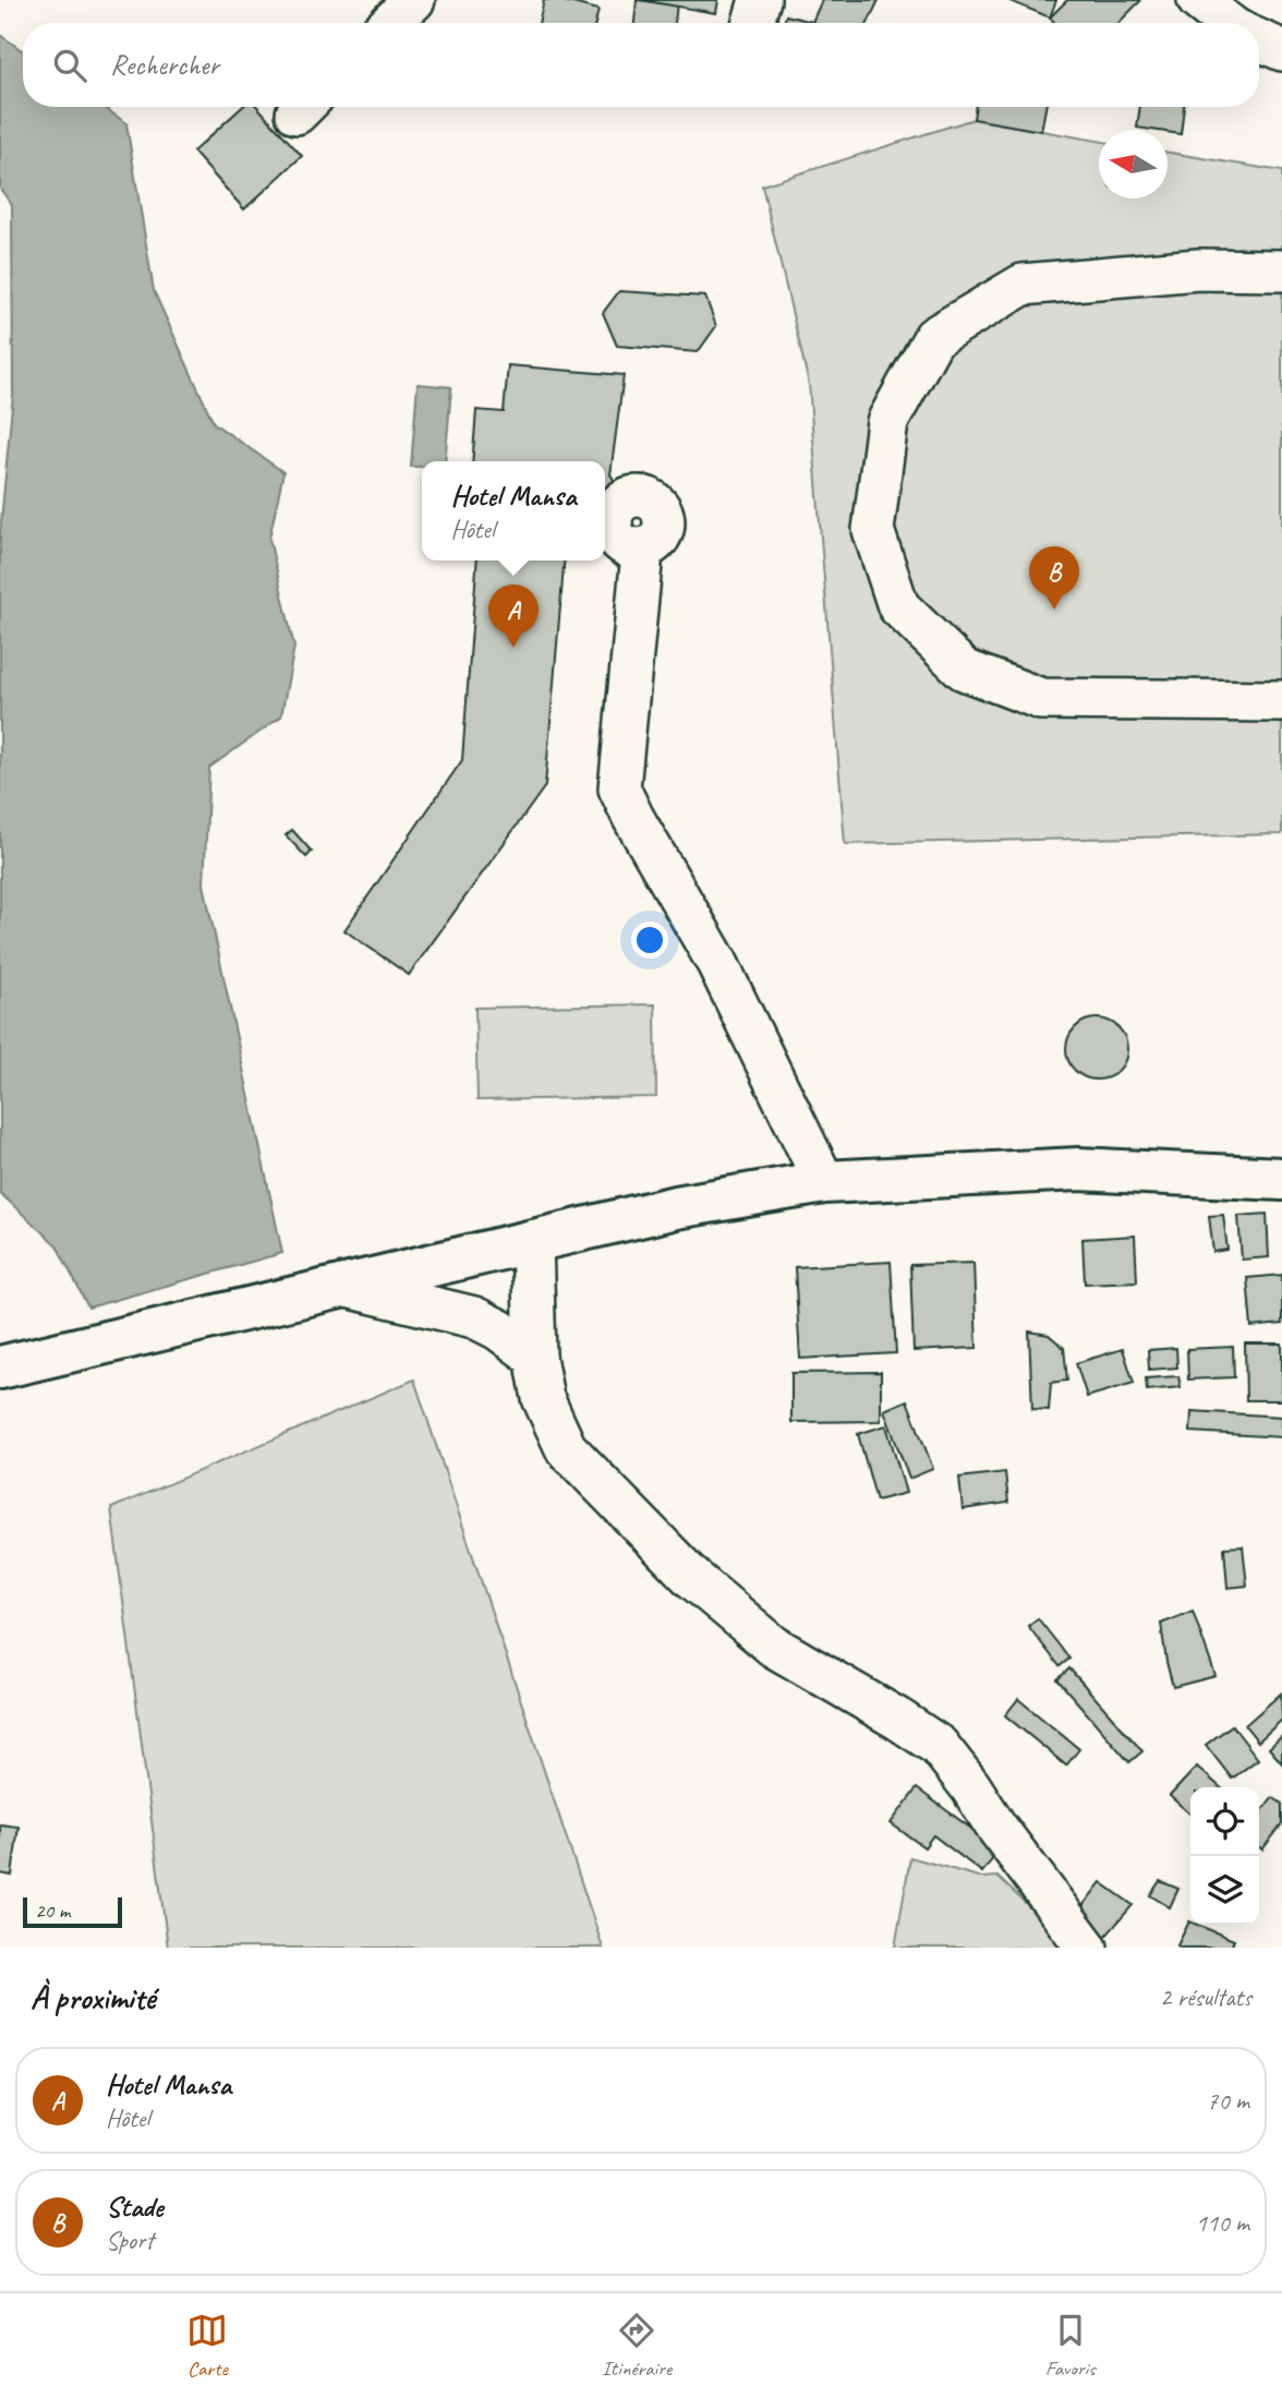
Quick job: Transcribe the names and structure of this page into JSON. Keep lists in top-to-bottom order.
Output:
{
  "scale_bar": "20 m",
  "north": "left",
  "page": {
    "search": "Rechercher",
    "popup": ["Hotel Mansa", "Hôtel"],
    "pins": ["B", "A"],
    "scale": "20 m",
    "heading": ["À proximité", "2 résultats"],
    "list": [
      {
        "mark": "A",
        "name": "Hotel Mansa",
        "note": "Hôtel",
        "value": "70 m"
      },
      {
        "mark": "B",
        "name": "Stade",
        "note": "Sport",
        "value": "110 m"
      }
    ],
    "nav": ["Carte", "Itinéraire", "Favoris"]
  }
}
